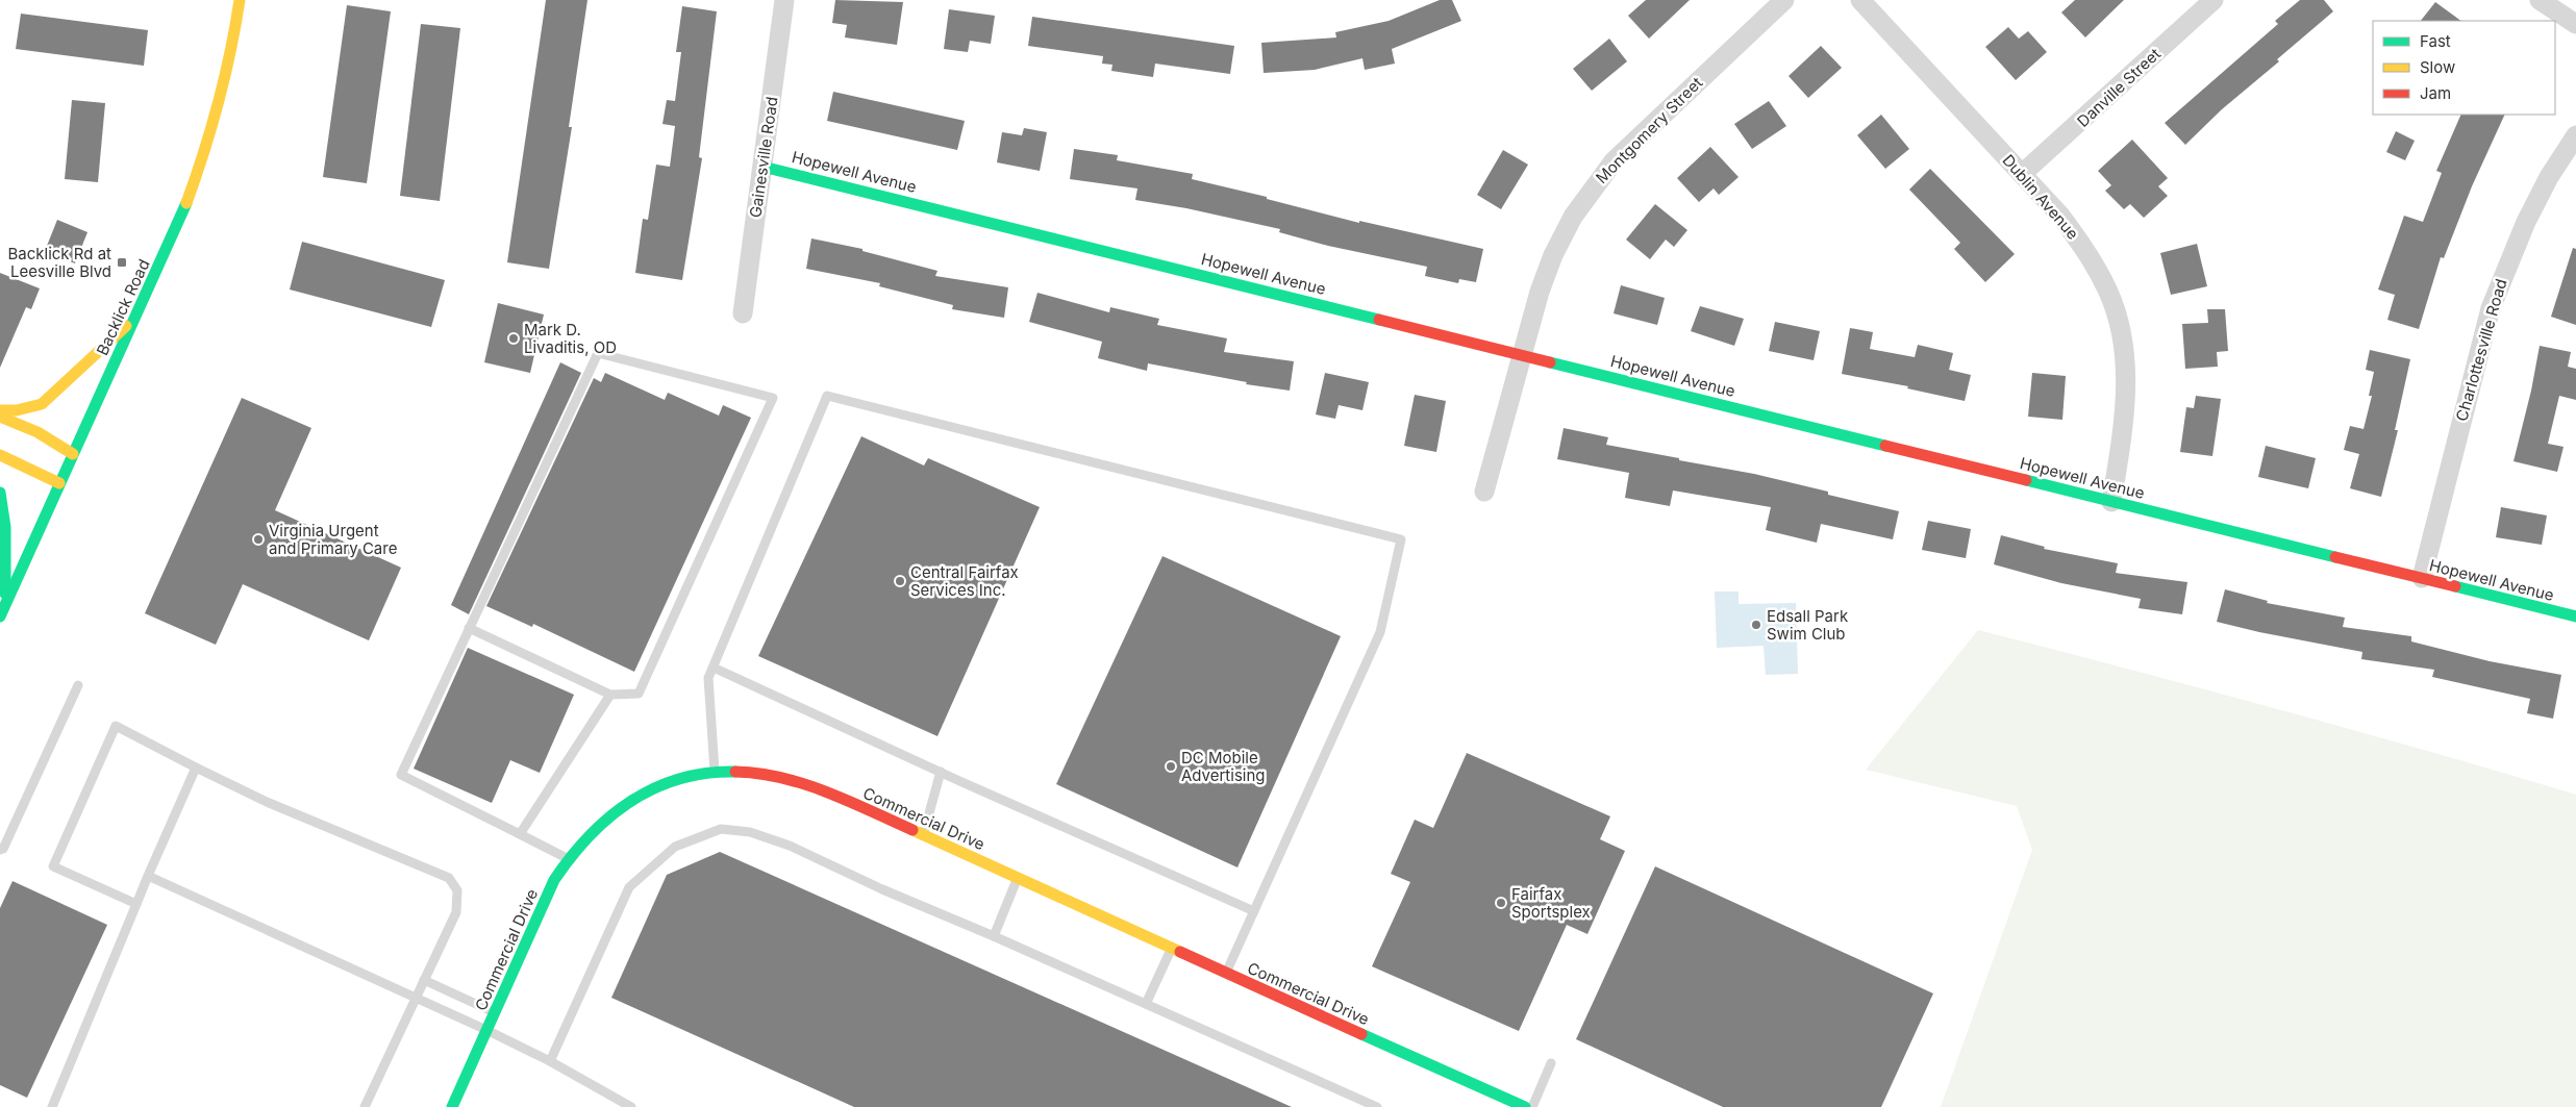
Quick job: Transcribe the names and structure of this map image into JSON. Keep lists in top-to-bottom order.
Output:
{
  "streets": {
    "street": [
      "Danville Street",
      "Montgomery Street",
      "Gainesville Road",
      "Hopewell Avenue",
      "Dublin Avenue",
      "Backlick Road",
      "Charlottesville Road",
      "Commercial Drive"
    ]
  },
  "crossings": [
    ["Danville Street", "Dublin Avenue"],
    ["Montgomery Street", "Hopewell Avenue"],
    ["Gainesville Road", "Hopewell Avenue"],
    ["Hopewell Avenue", "Dublin Avenue"],
    ["Hopewell Avenue", "Charlottesville Road"]
  ],
  "places": {
    "transit": ["Backlick Rd at Leesville Blvd"],
    "other": [
      "Mark D. Livaditis, OD",
      "Virginia Urgent and Primary Care",
      "Central Fairfax Services Inc.",
      "Edsall Park Swim Club",
      "DC Mobile Advertising",
      "Fairfax Sportsplex"
    ]
  },
  "legend": ["Fast", "Slow", "Jam"]
}
